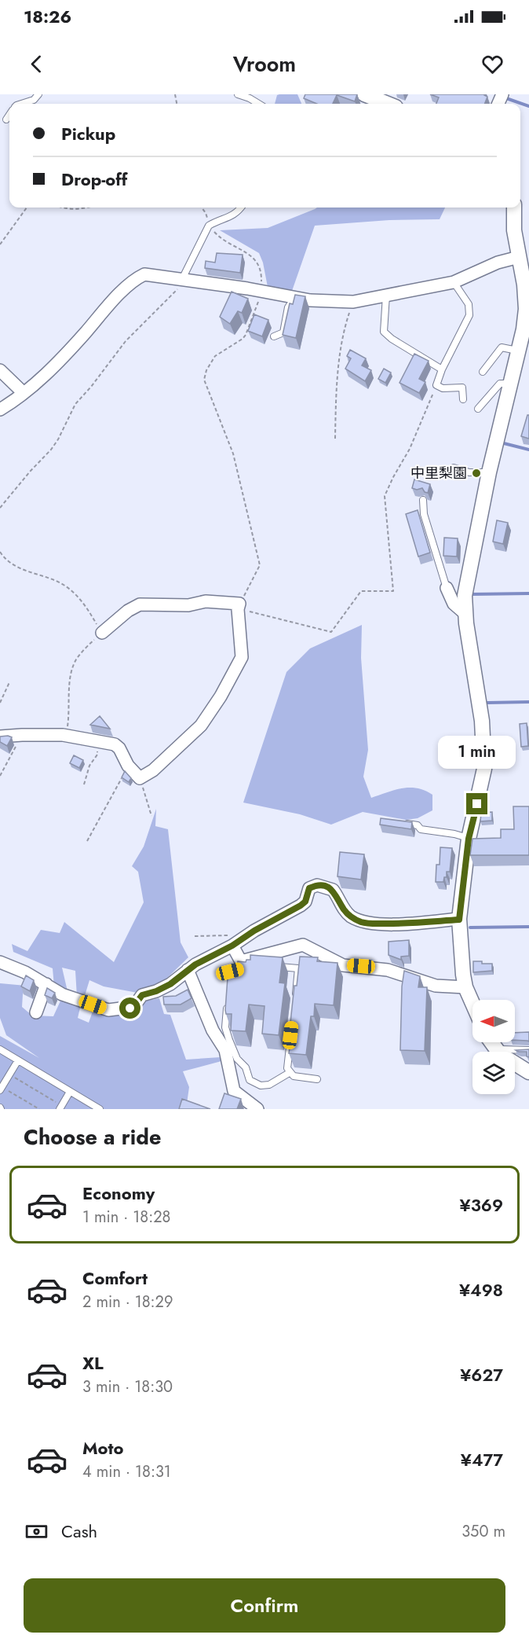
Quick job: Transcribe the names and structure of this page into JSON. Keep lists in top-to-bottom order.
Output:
{
  "places": ["中里梨園"],
  "north": "left",
  "page": {
    "status": "18:26",
    "header": "Vroom",
    "banner": ["Pickup", "Drop-off"],
    "bubble": "1 min",
    "heading": "Choose a ride",
    "list": [
      {
        "name": "Economy",
        "note": "1 min · 18:28",
        "value": "¥369"
      },
      {
        "name": "Comfort",
        "note": "2 min · 18:29",
        "value": "¥498"
      },
      {
        "name": "XL",
        "note": "3 min · 18:30",
        "value": "¥627"
      },
      {
        "name": "Moto",
        "note": "4 min · 18:31",
        "value": "¥477"
      }
    ],
    "pay": ["Cash", "350 m"],
    "buttons": "Confirm"
  }
}
